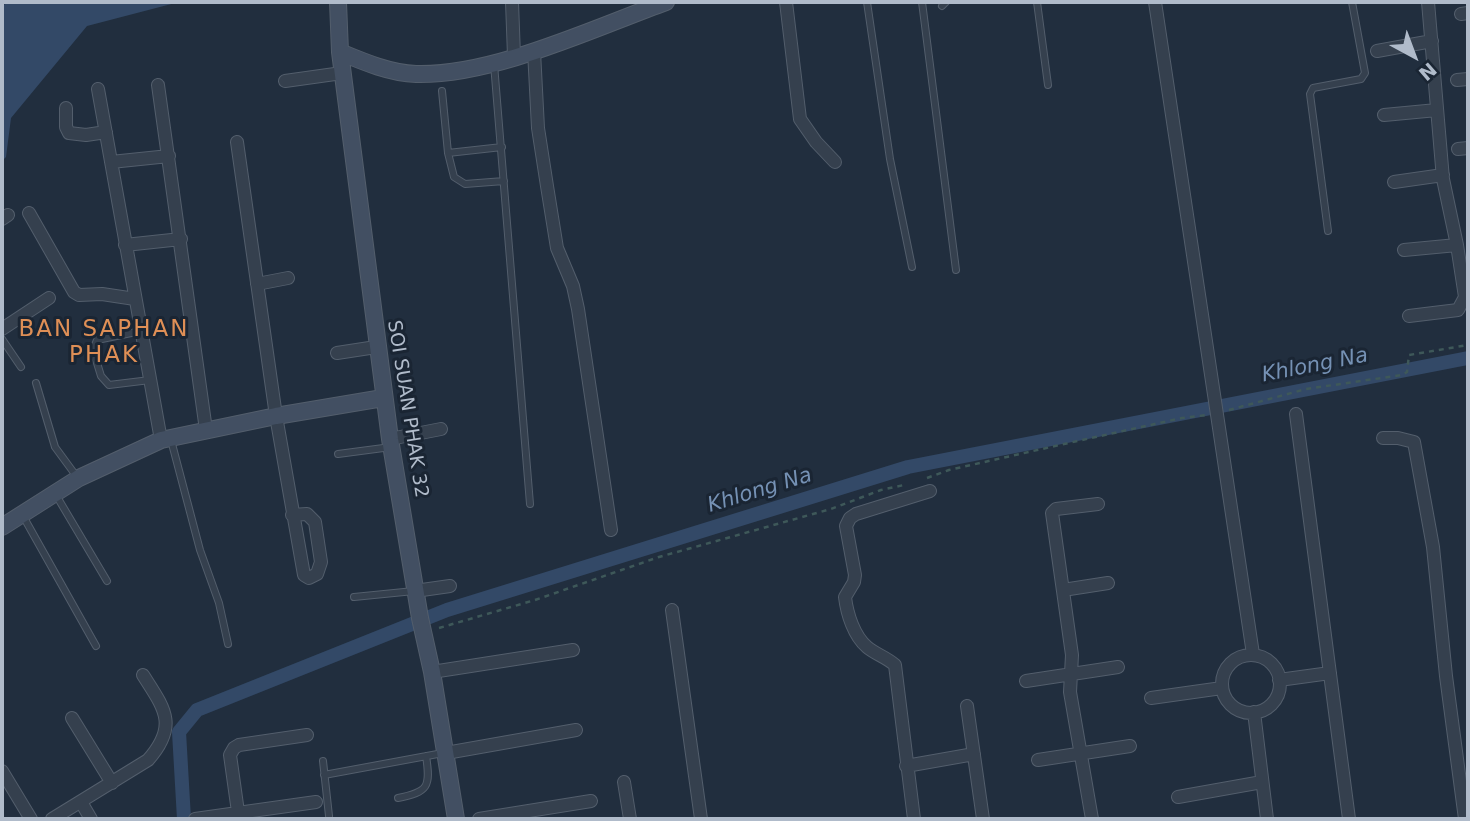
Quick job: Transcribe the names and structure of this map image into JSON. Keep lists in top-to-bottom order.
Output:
{
  "streets": {
    "street": ["SOI SUAN PHAK 32"]
  },
  "districts": ["BAN SAPHAN PHAK"],
  "water": ["Khlong Na"],
  "north": "bottom right"
}
